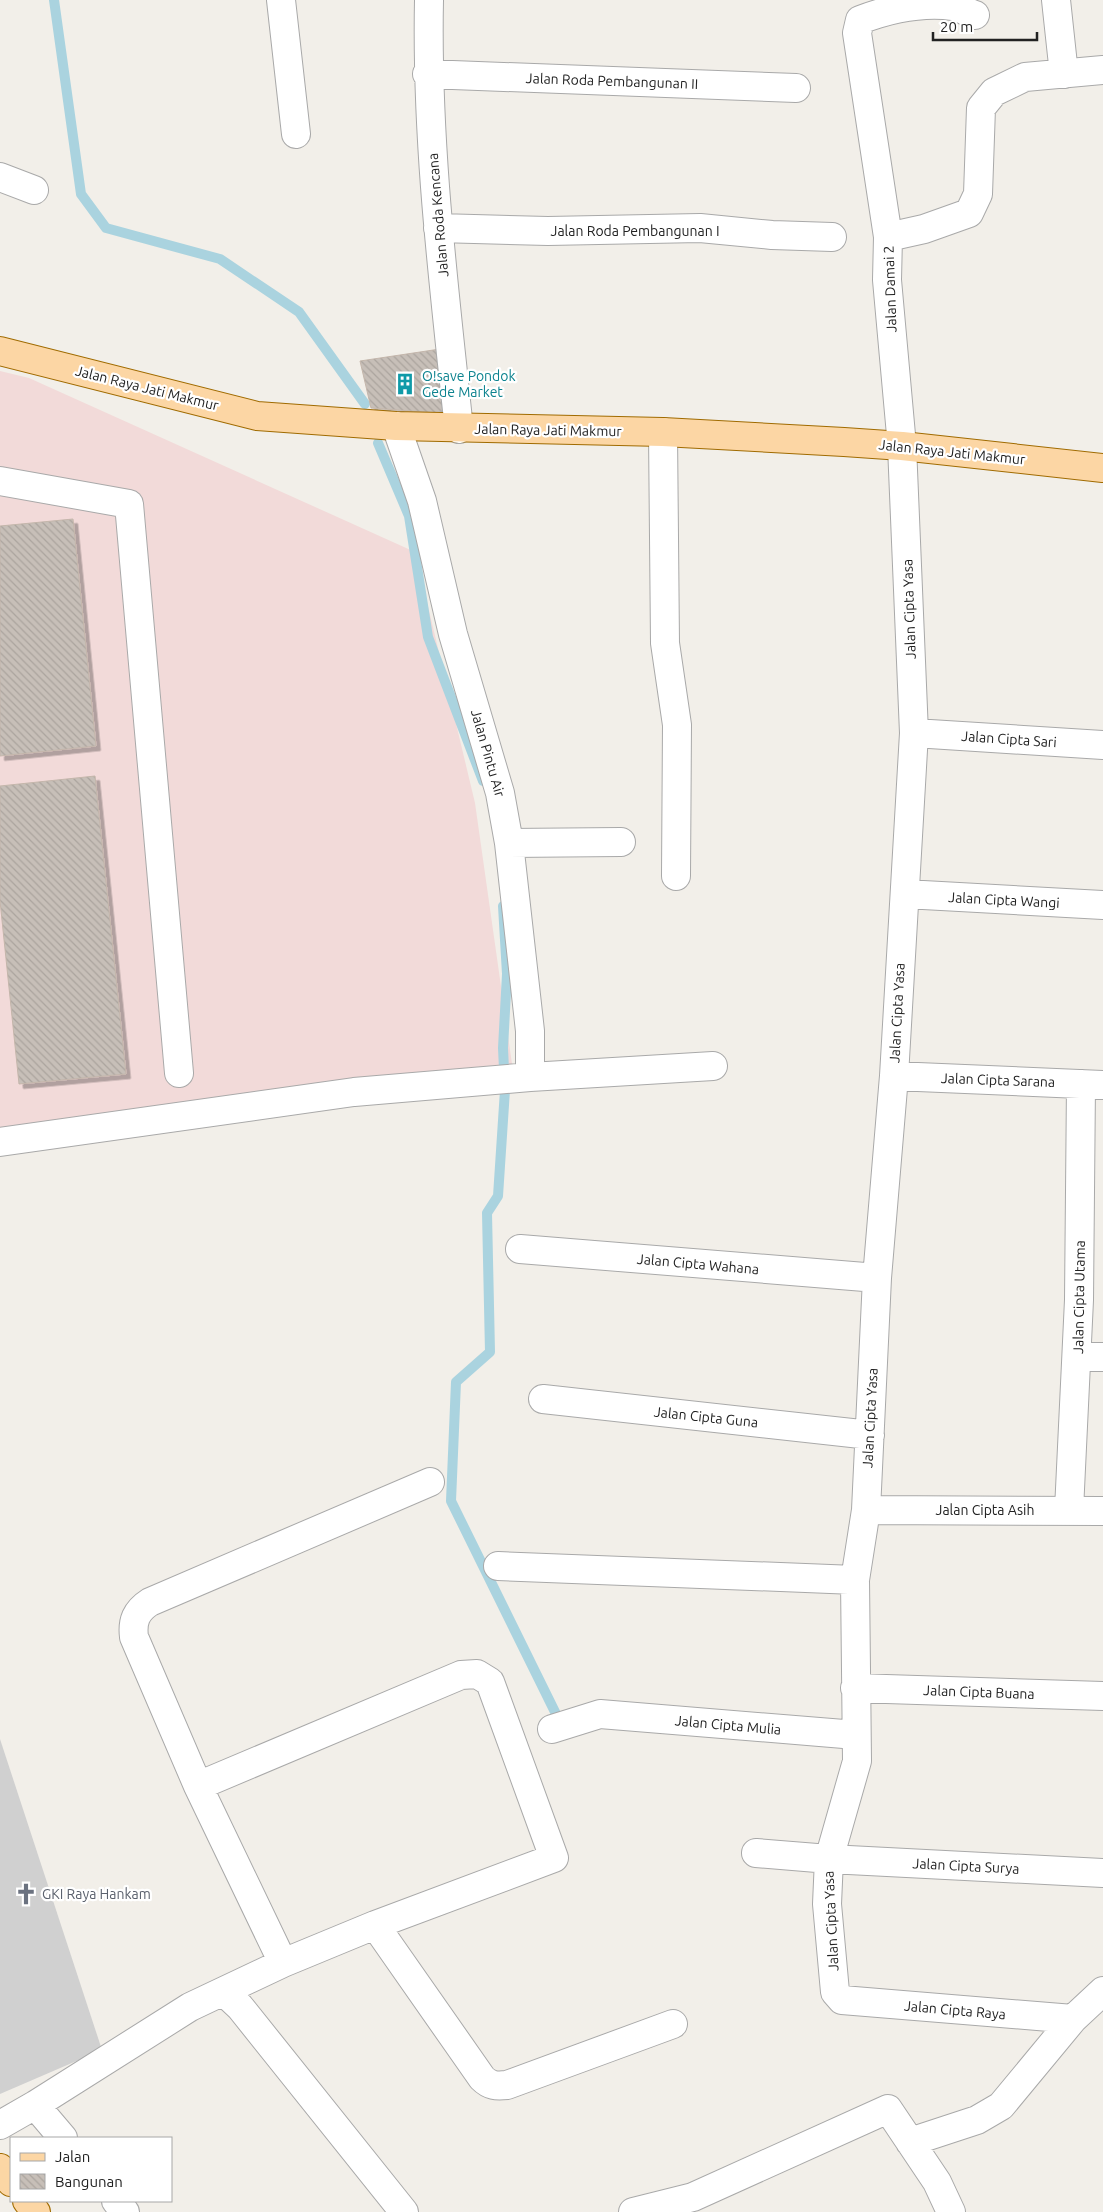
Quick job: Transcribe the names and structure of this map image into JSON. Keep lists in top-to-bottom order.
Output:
{
  "streets": {
    "main road": ["Jalan Raya Jati Makmur"],
    "street": [
      "Jalan Roda Pembangunan II",
      "Jalan Roda Kencana",
      "Jalan Roda Pembangunan I",
      "Jalan Damai 2",
      "Jalan Cipta Yasa",
      "Jalan Cipta Sari",
      "Jalan Pintu Air",
      "Jalan Cipta Wangi",
      "Jalan Cipta Sarana",
      "Jalan Cipta Wahana",
      "Jalan Cipta Utama",
      "Jalan Cipta Guna",
      "Jalan Cipta Asih",
      "Jalan Cipta Buana",
      "Jalan Cipta Mulia",
      "Jalan Cipta Surya",
      "Jalan Cipta Raya"
    ]
  },
  "crossings": [
    ["Jalan Roda Pembangunan II", "Jalan Roda Kencana"],
    ["Jalan Roda Kencana", "Jalan Roda Pembangunan I"],
    ["Jalan Roda Kencana", "Jalan Raya Jati Makmur"],
    ["Jalan Damai 2", "Jalan Raya Jati Makmur"],
    ["Jalan Damai 2", "Jalan Cipta Yasa"],
    ["Jalan Raya Jati Makmur", "Jalan Cipta Yasa"],
    ["Jalan Raya Jati Makmur", "Jalan Pintu Air"],
    ["Jalan Cipta Yasa", "Jalan Cipta Sari"],
    ["Jalan Cipta Yasa", "Jalan Cipta Wangi"],
    ["Jalan Cipta Yasa", "Jalan Cipta Sarana"],
    ["Jalan Cipta Yasa", "Jalan Cipta Wahana"],
    ["Jalan Cipta Yasa", "Jalan Cipta Guna"],
    ["Jalan Cipta Yasa", "Jalan Cipta Asih"],
    ["Jalan Cipta Yasa", "Jalan Cipta Buana"],
    ["Jalan Cipta Yasa", "Jalan Cipta Mulia"],
    ["Jalan Cipta Yasa", "Jalan Cipta Surya"],
    ["Jalan Cipta Yasa", "Jalan Cipta Raya"],
    ["Jalan Cipta Sarana", "Jalan Cipta Utama"],
    ["Jalan Cipta Utama", "Jalan Cipta Asih"]
  ],
  "places": {
    "building": ["O!save Pondok Gede Market"],
    "church": ["GKI Raya Hankam"]
  },
  "legend": ["Jalan", "Bangunan"],
  "scale_bar": "20 m"
}
